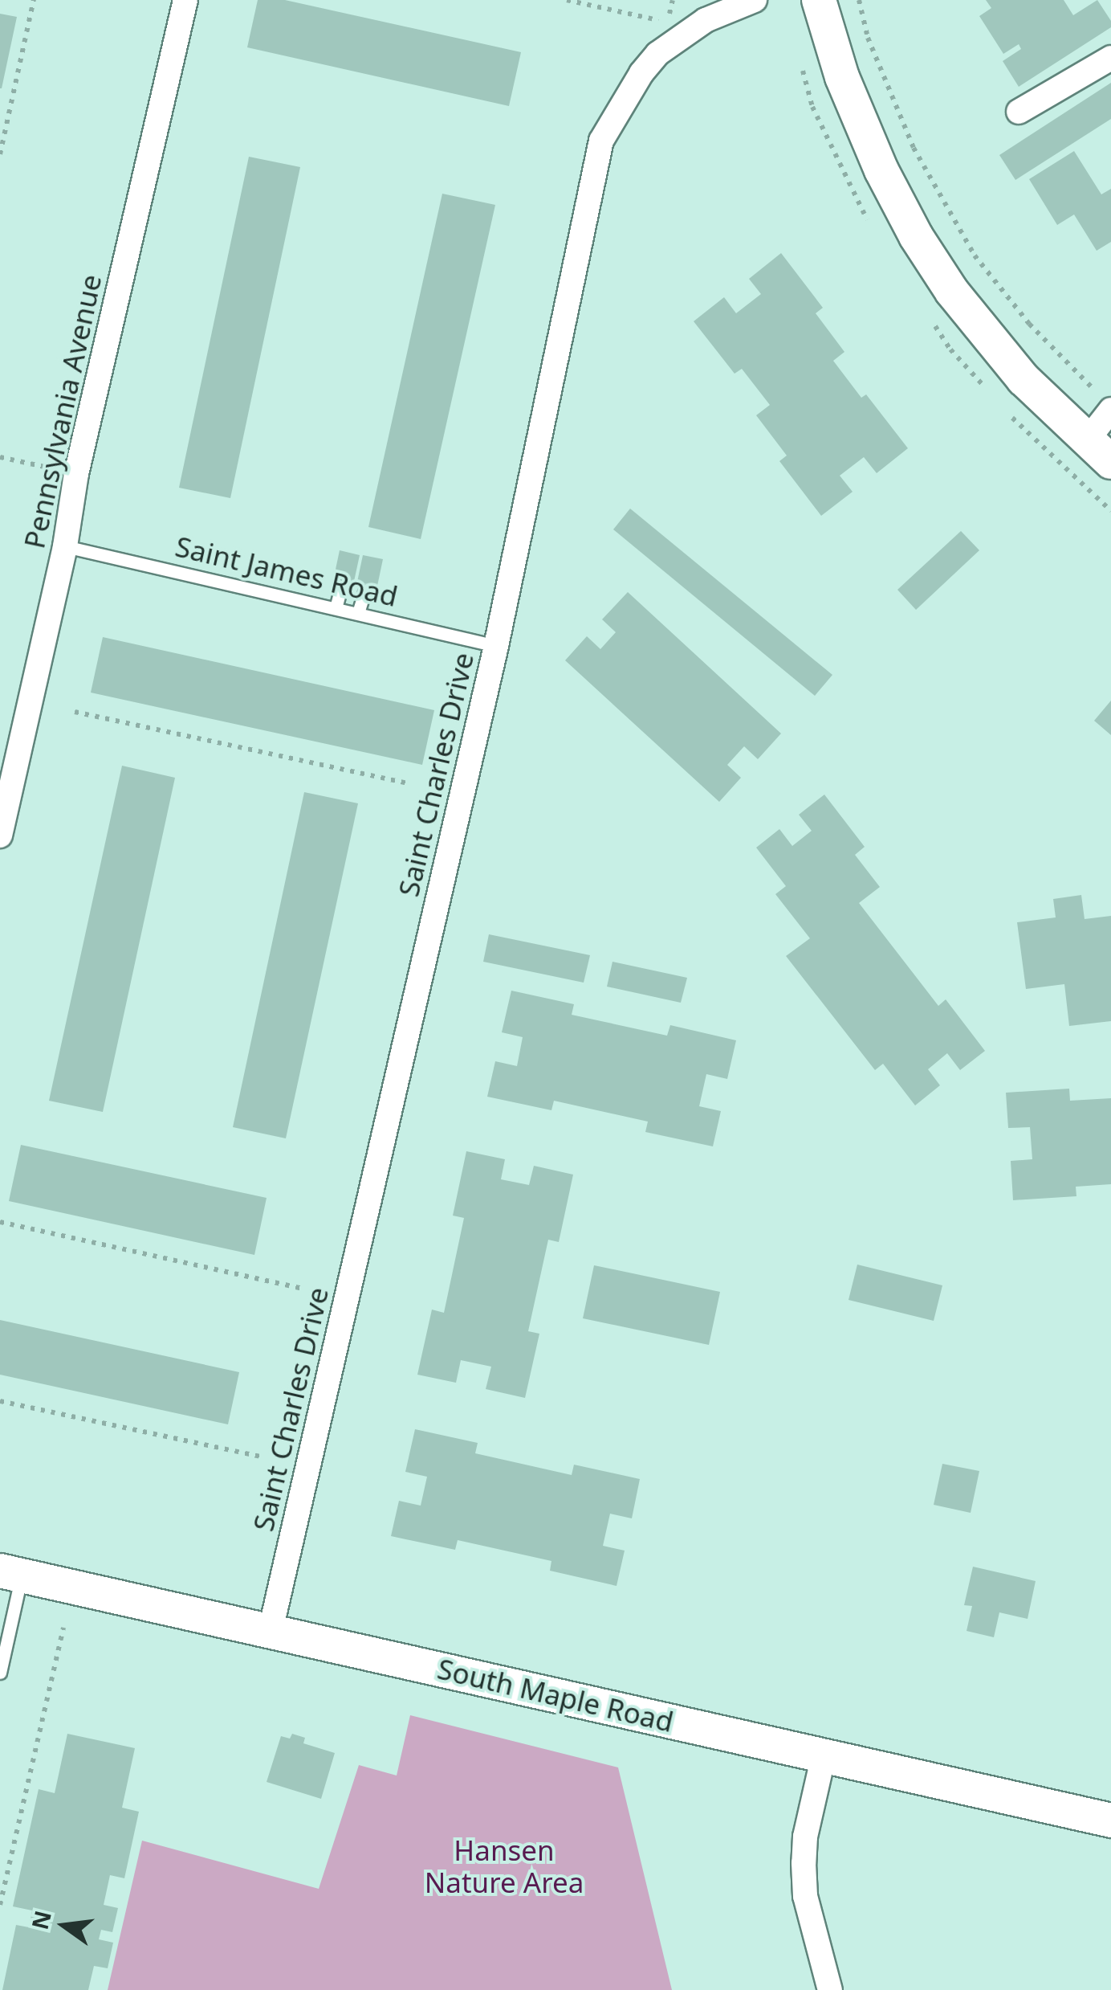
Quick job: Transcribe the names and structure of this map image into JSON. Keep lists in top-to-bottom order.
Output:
{
  "streets": {
    "street": ["Pennsylvania Avenue", "Saint Charles Drive", "South Maple Road"],
    "lane": ["Saint James Road"]
  },
  "crossings": [
    ["Pennsylvania Avenue", "Saint James Road"],
    ["Saint James Road", "Saint Charles Drive"],
    ["Saint Charles Drive", "South Maple Road"]
  ],
  "parks": ["Hansen Nature Area"],
  "north": "left"
}
